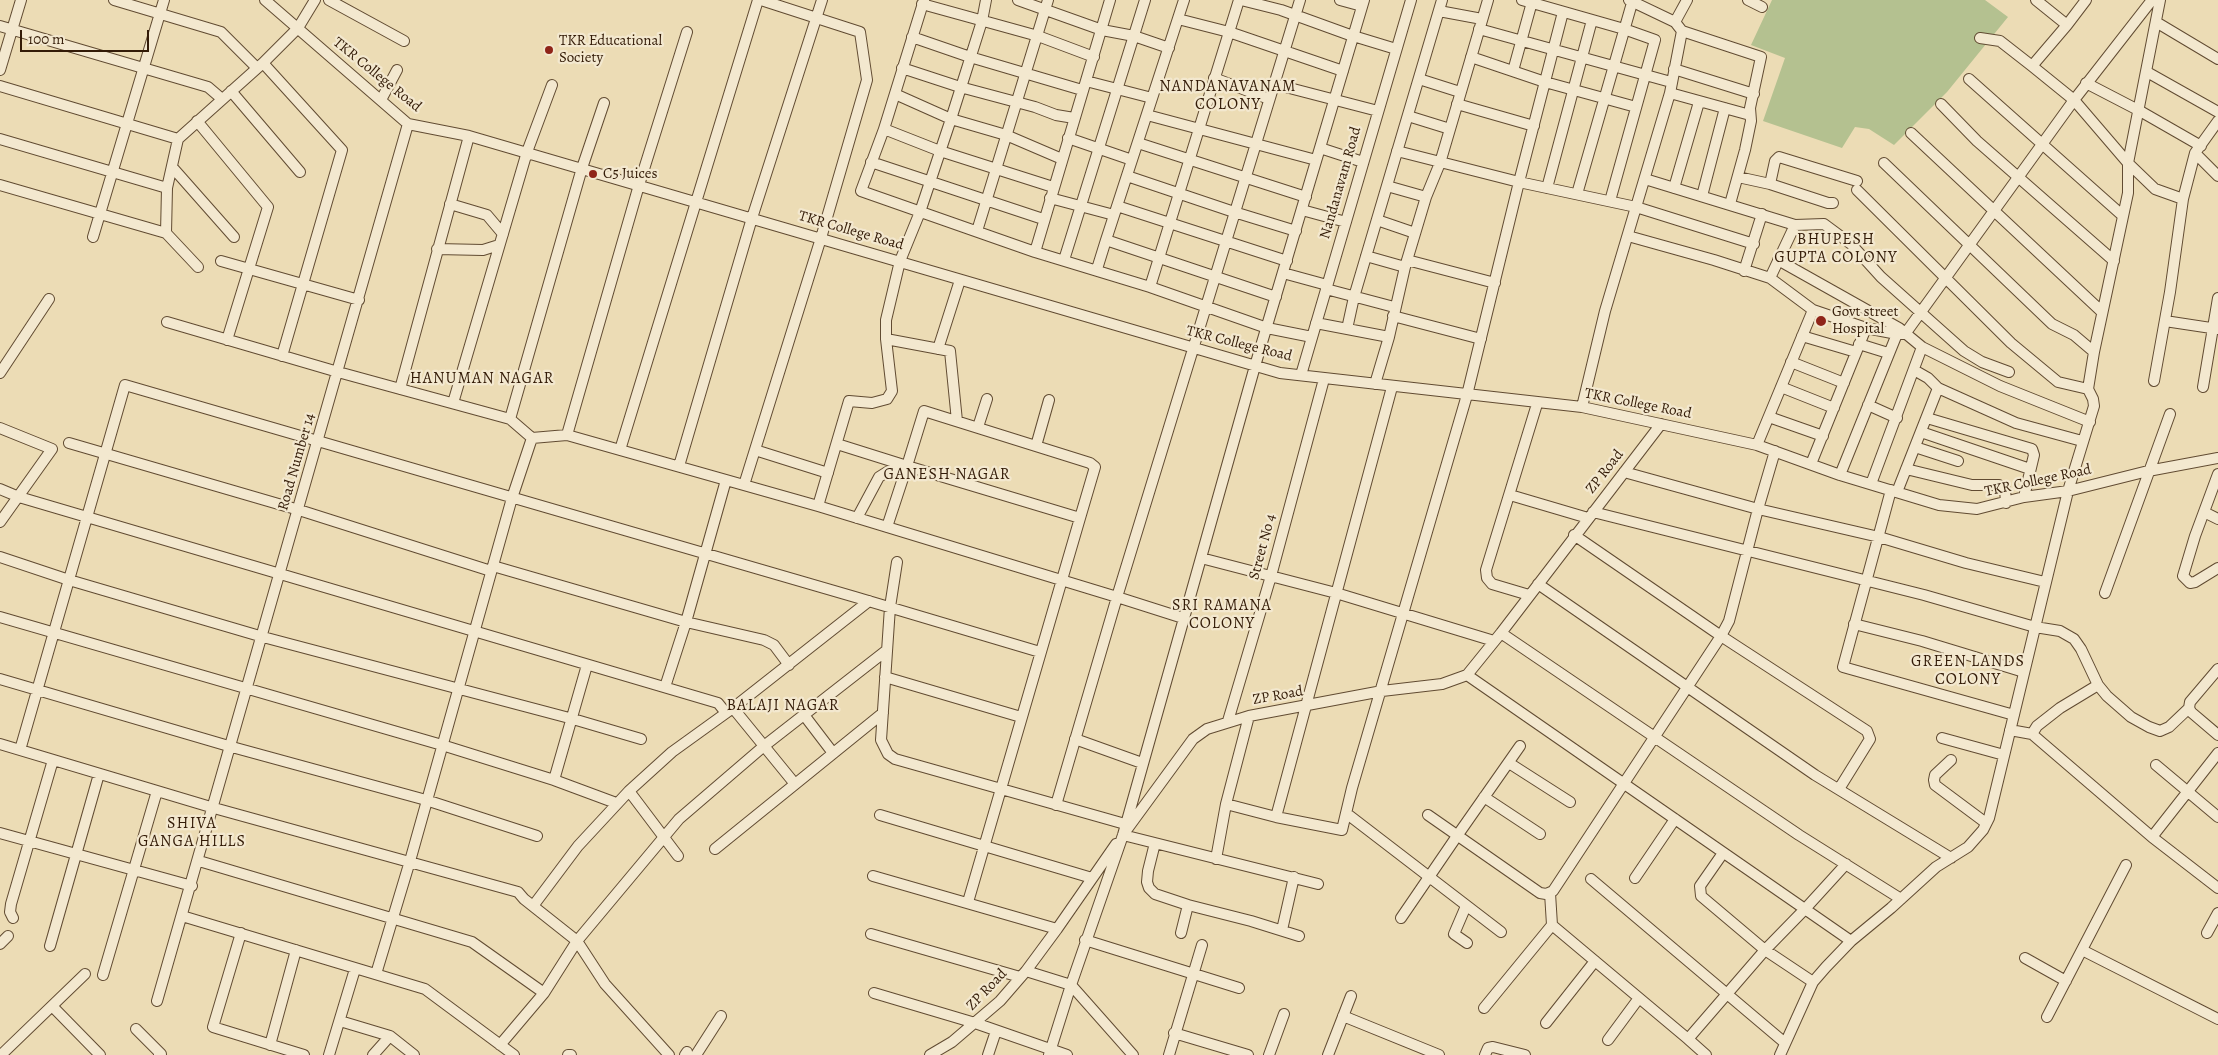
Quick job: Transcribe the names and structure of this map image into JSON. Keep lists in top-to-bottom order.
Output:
{
  "streets": {
    "street": [
      "TKR College Road",
      "Nandanavam Road",
      "Road Number 14",
      "ZP Road",
      "Street No 4"
    ]
  },
  "crossings": [
    ["TKR College Road", "Nandanavam Road"],
    ["TKR College Road", "Road Number 14"],
    ["TKR College Road", "ZP Road"],
    ["TKR College Road", "Street No 4"],
    ["ZP Road", "Street No 4"]
  ],
  "districts": [
    "NANDANAVANAM COLONY",
    "BHUPESH GUPTA COLONY",
    "HANUMAN NAGAR",
    "GANESH NAGAR",
    "SRI RAMANA COLONY",
    "GREEN LANDS COLONY",
    "BALAJI NAGAR",
    "SHIVA GANGA HILLS"
  ],
  "places": ["TKR Educational Society", "C5 Juices", "Govt street Hospital"],
  "scale_bar": "100 m"
}
